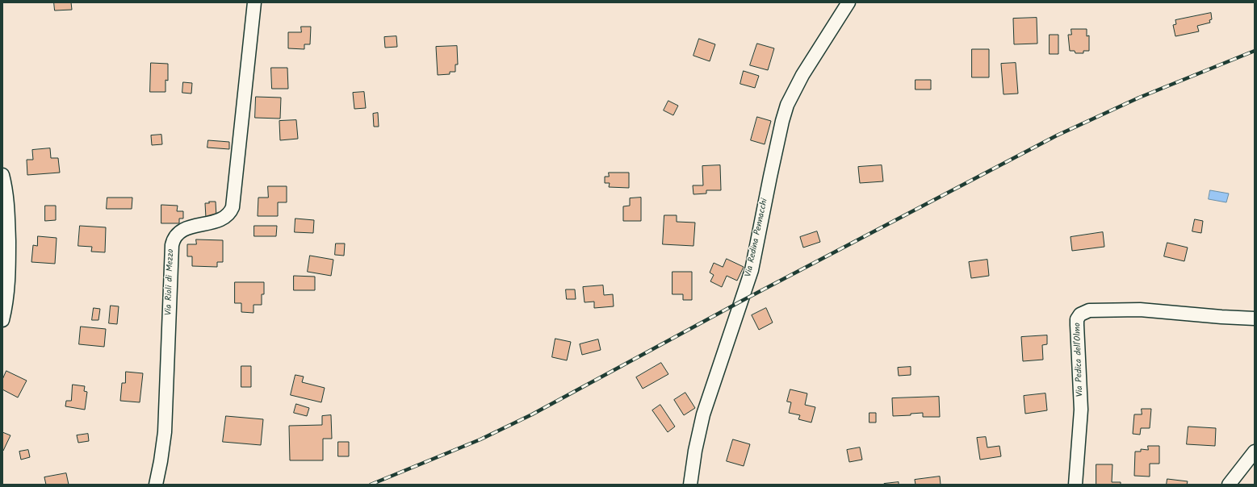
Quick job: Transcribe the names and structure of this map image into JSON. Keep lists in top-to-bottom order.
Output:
{
  "streets": {
    "street": ["Via Redina Pennacchi", "Via Rioli di Mezzo", "Via Pedica dell'Olmo"]
  }
}
